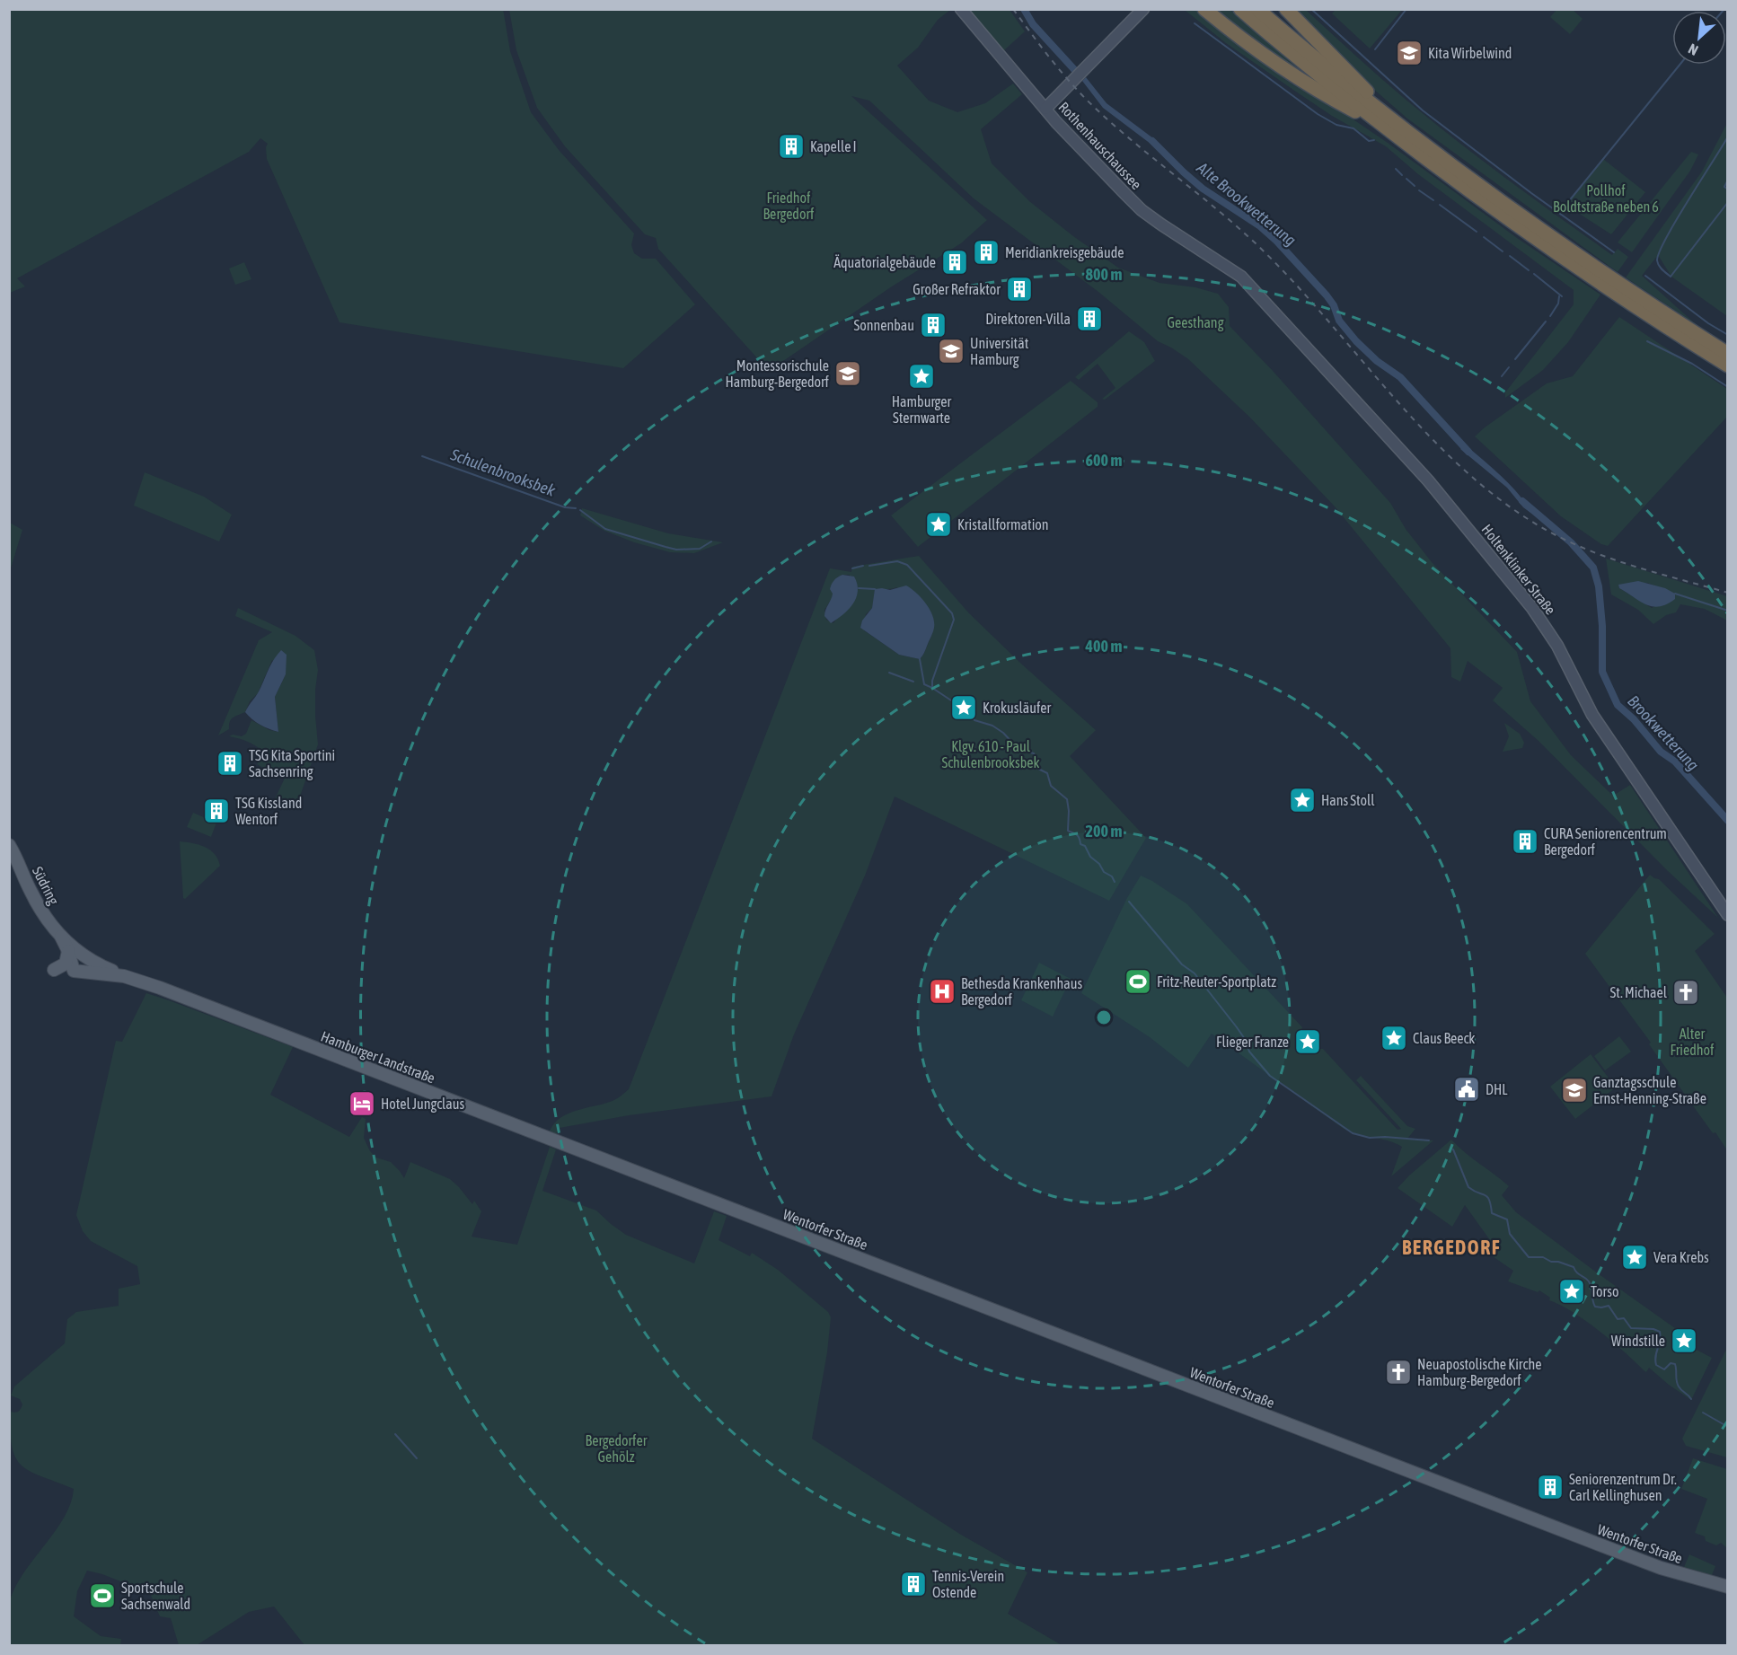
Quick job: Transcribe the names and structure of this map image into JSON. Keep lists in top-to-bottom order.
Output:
{
  "streets": {
    "main road": [
      "Rothenhauschaussee",
      "Holtenklinker Straße",
      "Südring",
      "Hamburger Landstraße",
      "Wentorfer Straße"
    ]
  },
  "crossings": [
    ["Rothenhauschaussee", "Holtenklinker Straße"],
    ["Südring", "Hamburger Landstraße"],
    ["Hamburger Landstraße", "Wentorfer Straße"]
  ],
  "districts": ["BERGEDORF"],
  "water": ["Alte Brookwetterung", "Schulenbrooksbek", "Brookwetterung"],
  "parks": [
    "Pollhof Boldtstraße neben 6",
    "Friedhof Bergedorf",
    "Geesthang",
    "Klgv. 610 - Paul Schulenbrooksbek",
    "Alter Friedhof",
    "Bergedorfer Gehölz"
  ],
  "places": {
    "school or university": [
      "Kita Wirbelwind",
      "Universität Hamburg",
      "Montessorischule Hamburg-Bergedorf",
      "Ganztagsschule Ernst-Henning-Straße"
    ],
    "building": [
      "Kapelle I",
      "Meridiankreisgebäude",
      "Äquatorialgebäude",
      "Großer Refraktor",
      "Direktoren-Villa",
      "Sonnenbau",
      "TSG Kita Sportini Sachsenring",
      "TSG Kissland Wentorf",
      "CURA Seniorencentrum Bergedorf",
      "Seniorenzentrum Dr. Carl Kellinghusen",
      "Tennis-Verein Ostende"
    ],
    "place": [
      "Hamburger Sternwarte",
      "Kristallformation",
      "Krokusläufer",
      "Hans Stoll",
      "Claus Beeck",
      "Flieger Franze",
      "Vera Krebs",
      "Torso",
      "Windstille"
    ],
    "sports": ["Fritz-Reuter-Sportplatz", "Sportschule Sachsenwald"],
    "hospital": ["Bethesda Krankenhaus Bergedorf"],
    "church": ["St. Michael", "Neuapostolische Kirche Hamburg-Bergedorf"],
    "public building": ["DHL"],
    "hotel": ["Hotel Jungclaus"]
  },
  "north": "bottom left",
  "rings": [
    "800 m",
    "600 m",
    "400 m",
    "200 m"
  ]
}
